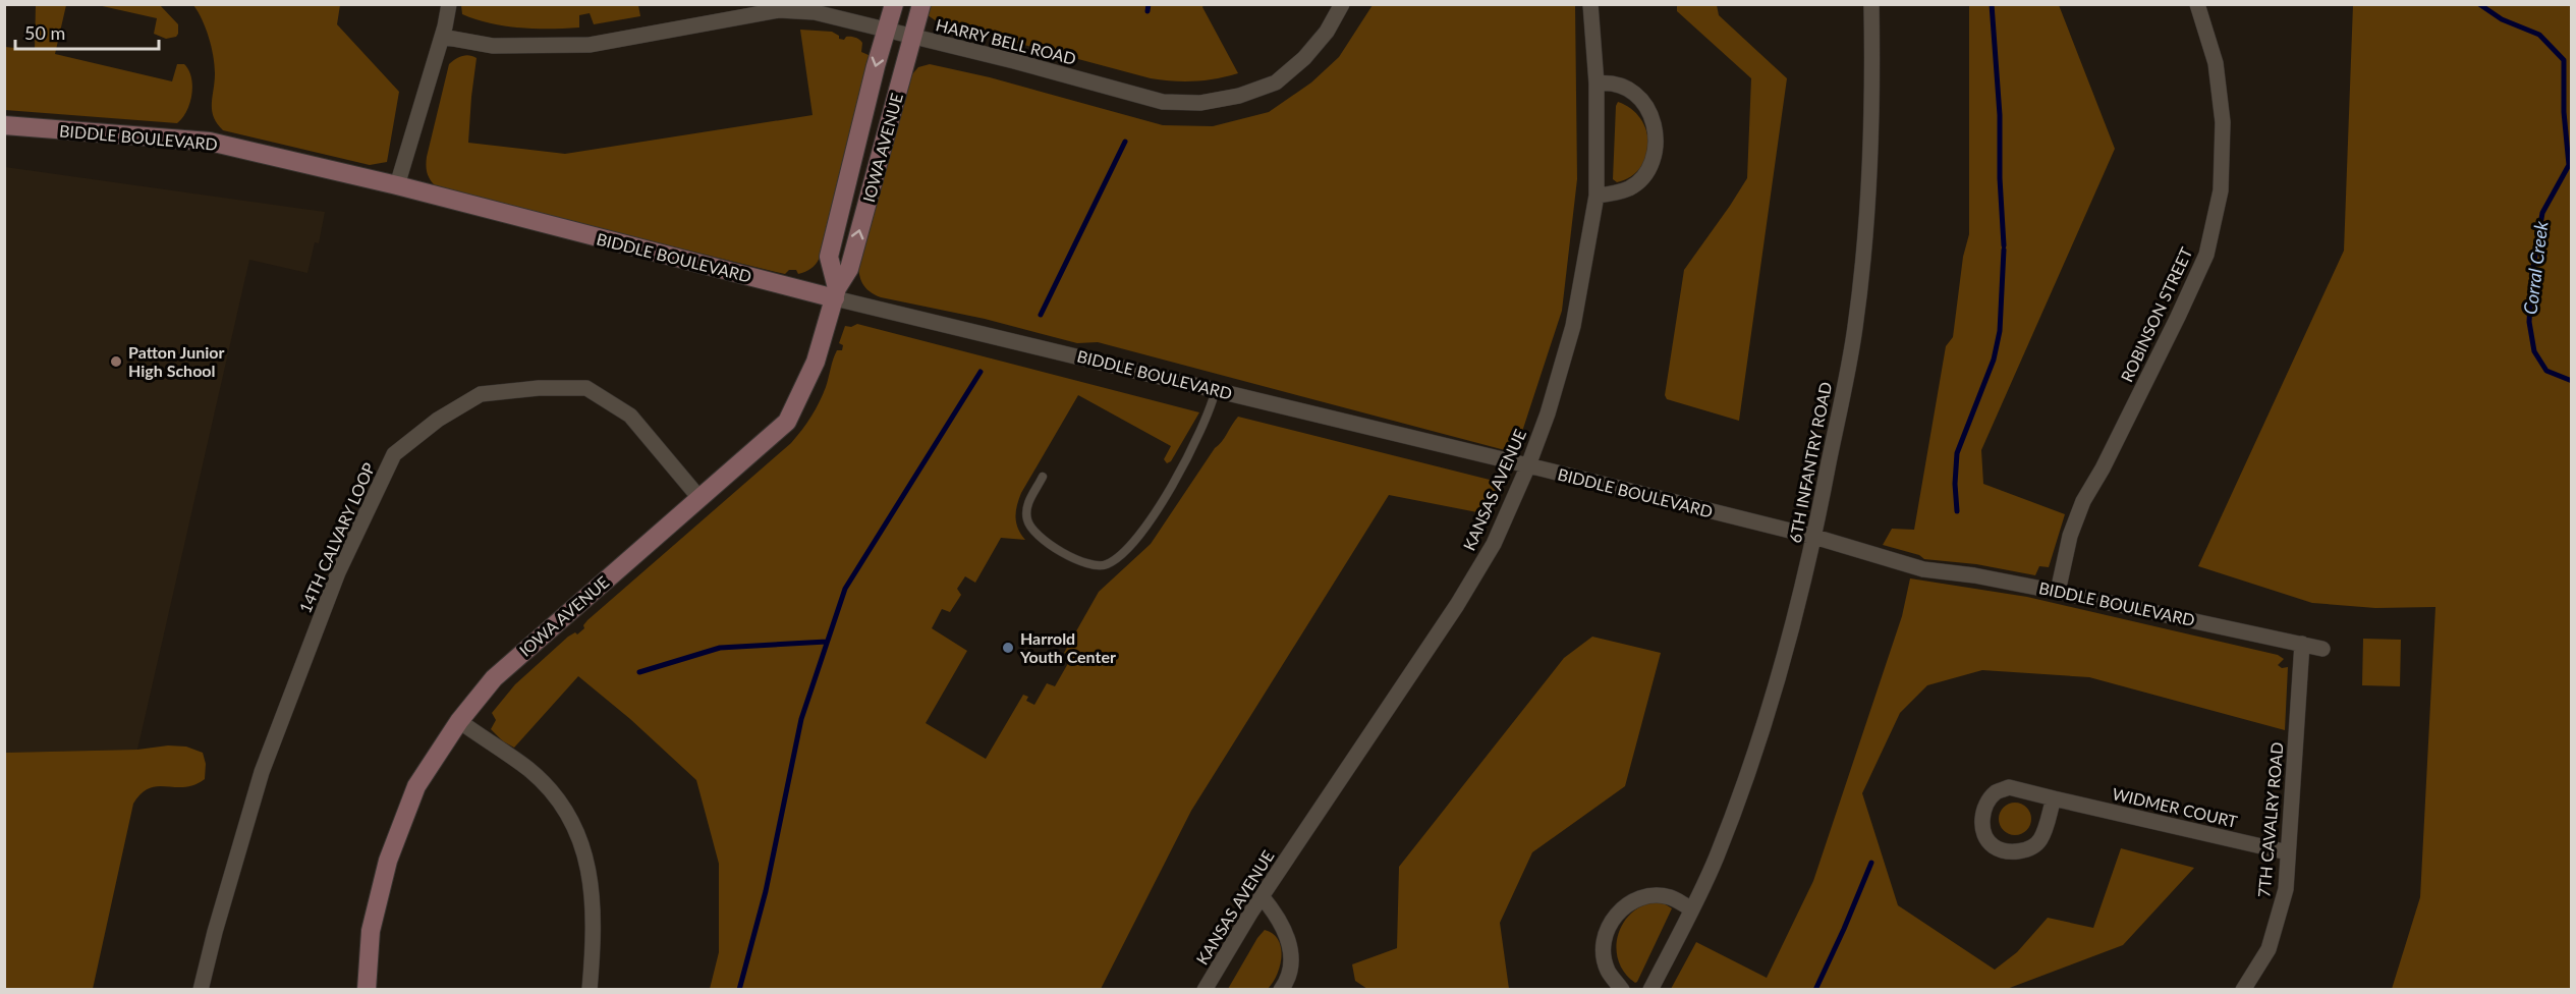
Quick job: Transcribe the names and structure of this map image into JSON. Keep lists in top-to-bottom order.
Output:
{
  "streets": {
    "street": [
      "HARRY BELL ROAD",
      "BIDDLE BOULEVARD",
      "IOWA AVENUE",
      "ROBINSON STREET",
      "6TH INFANTRY ROAD",
      "KANSAS AVENUE",
      "14TH CALVARY LOOP",
      "WIDMER COURT",
      "7TH CAVALRY ROAD"
    ]
  },
  "crossings": [
    ["HARRY BELL ROAD", "IOWA AVENUE"],
    ["BIDDLE BOULEVARD", "IOWA AVENUE"],
    ["BIDDLE BOULEVARD", "ROBINSON STREET"],
    ["BIDDLE BOULEVARD", "6TH INFANTRY ROAD"],
    ["BIDDLE BOULEVARD", "KANSAS AVENUE"],
    ["BIDDLE BOULEVARD", "7TH CAVALRY ROAD"],
    ["IOWA AVENUE", "14TH CALVARY LOOP"],
    ["WIDMER COURT", "7TH CAVALRY ROAD"]
  ],
  "water": ["Corral Creek"],
  "places": ["Patton Junior High School", "Harrold Youth Center"],
  "scale_bar": "50 m"
}
